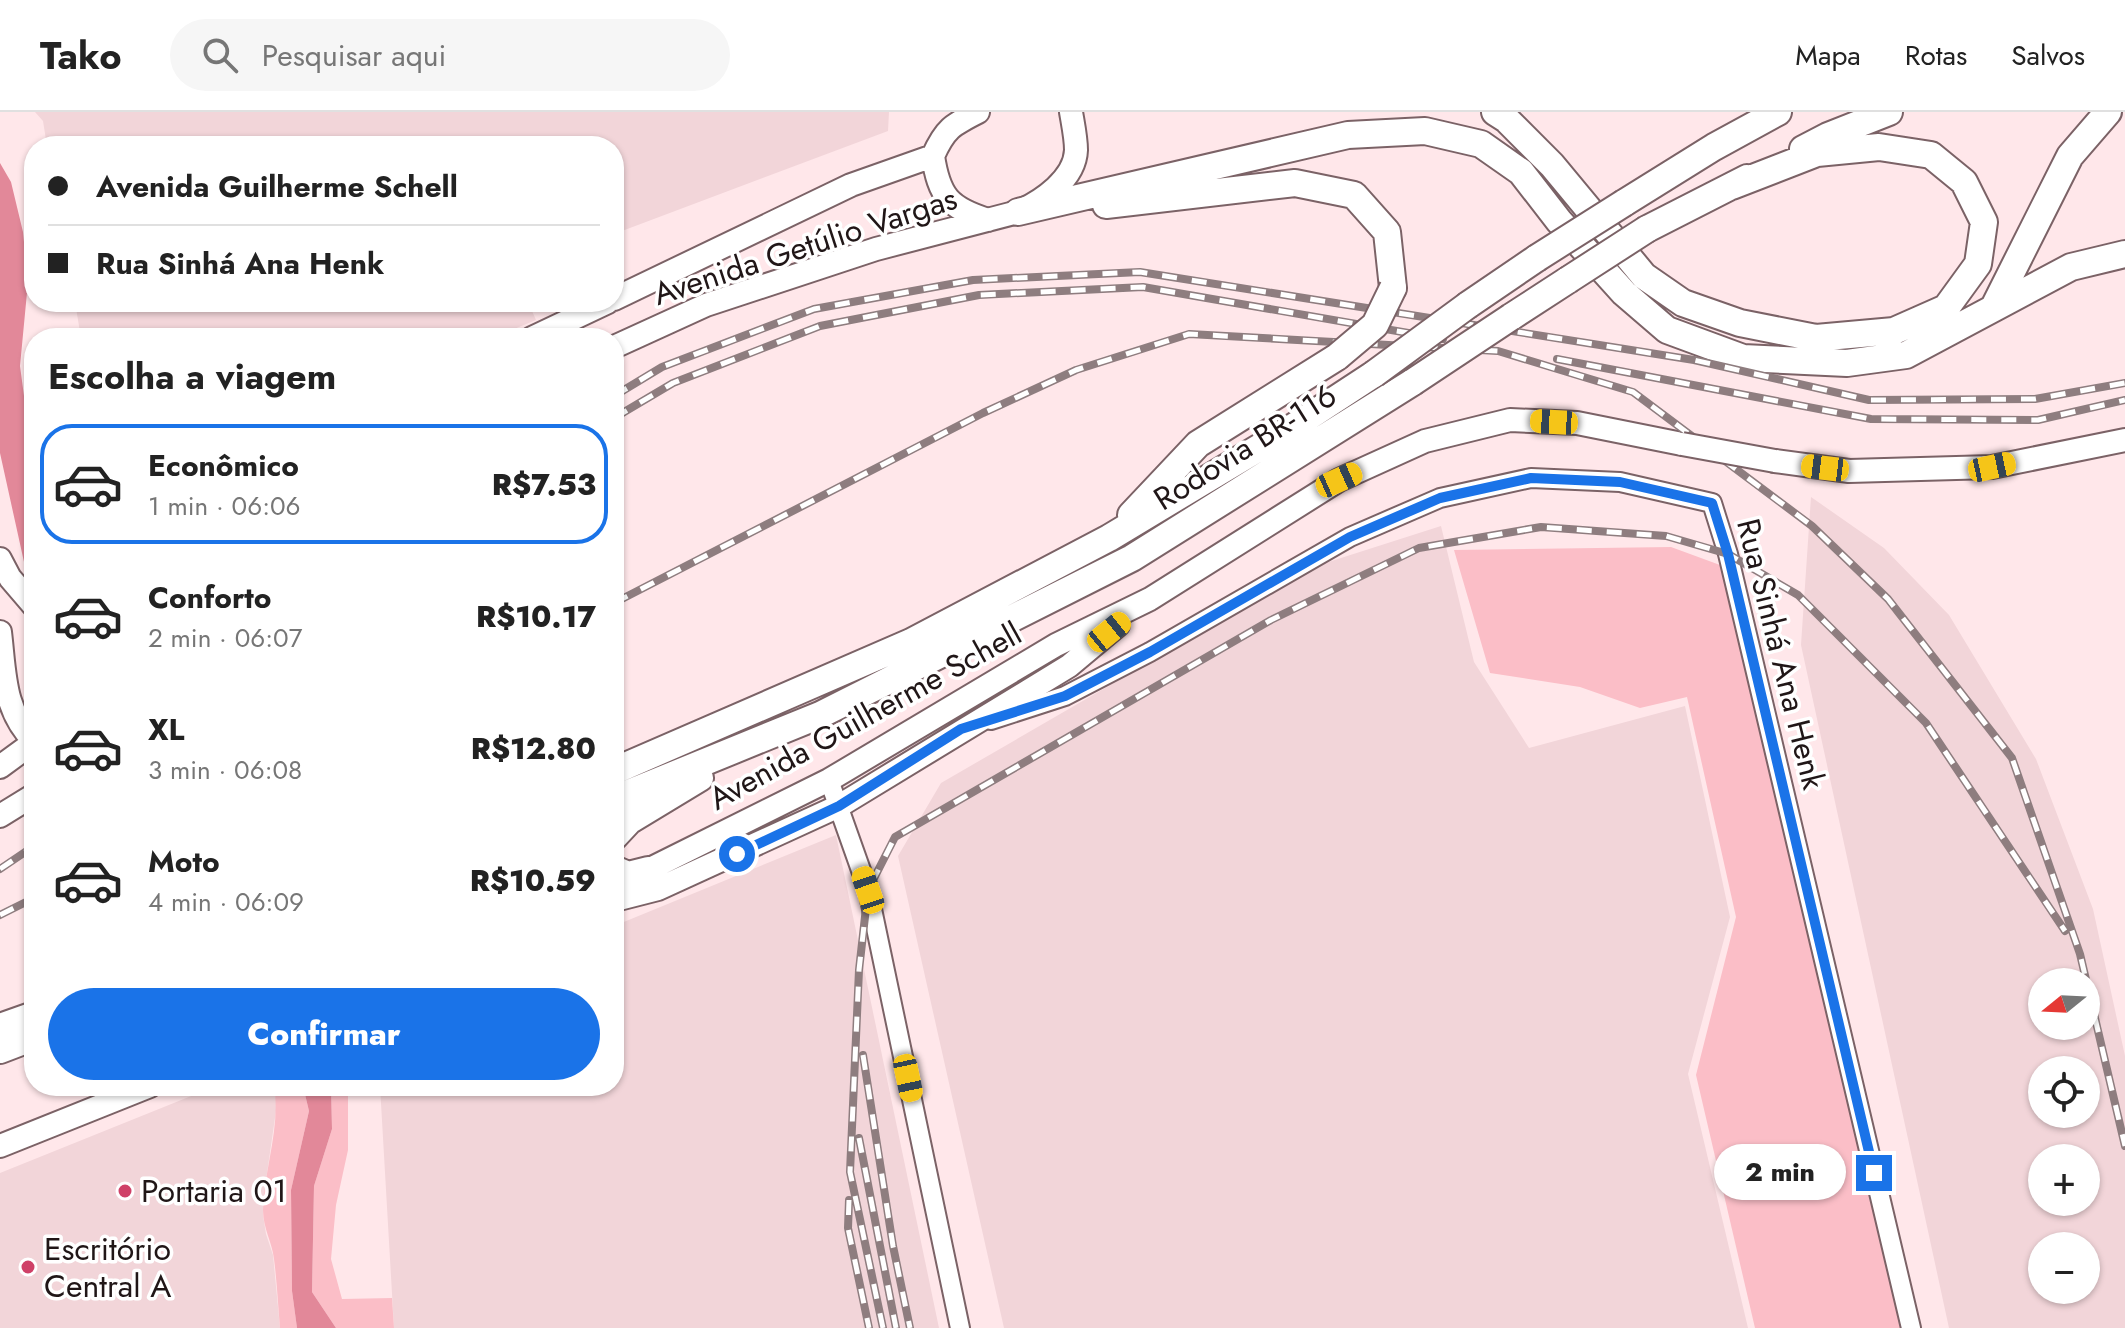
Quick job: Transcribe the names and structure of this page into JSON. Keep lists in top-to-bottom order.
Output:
{
  "streets": {
    "highway": ["Rodovia BR-116"],
    "main road": ["Avenida Getúlio Vargas", "Avenida Guilherme Schell"],
    "street": ["Rua Sinhá Ana Henk"]
  },
  "crossings": [
    ["Rua Sinhá Ana Henk", "Avenida Guilherme Schell"]
  ],
  "places": ["Portaria 01", "Escritório Central A"],
  "north": "left",
  "page": {
    "header": "Tako",
    "search": "Pesquisar aqui",
    "nav": ["Mapa", "Rotas", "Salvos"],
    "banner": ["Avenida Guilherme Schell", "Rua Sinhá Ana Henk"],
    "heading": "Escolha a viagem",
    "list": [
      {
        "name": "Econômico",
        "note": "1 min · 06:06",
        "value": "R$7.53"
      },
      {
        "name": "Conforto",
        "note": "2 min · 06:07",
        "value": "R$10.17"
      },
      {
        "name": "XL",
        "note": "3 min · 06:08",
        "value": "R$12.80"
      },
      {
        "name": "Moto",
        "note": "4 min · 06:09",
        "value": "R$10.59"
      }
    ],
    "map_buttons": ["+", "−"],
    "buttons": "Confirmar",
    "bubble": "2 min"
  }
}
